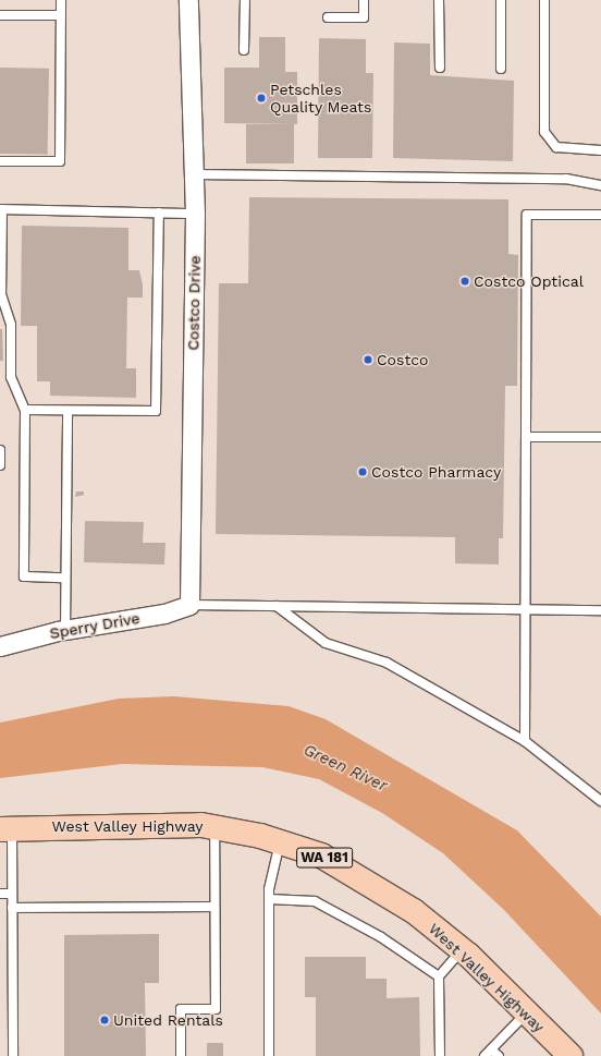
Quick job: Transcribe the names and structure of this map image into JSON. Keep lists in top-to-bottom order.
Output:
{
  "streets": {
    "main road": ["West Valley Highway", "WA 181"],
    "street": ["Costco Drive", "Sperry Drive"]
  },
  "crossings": [
    ["Costco Drive", "Sperry Drive"]
  ],
  "water": ["Green River"],
  "places": [
    "Petschles Quality Meats",
    "Costco Optical",
    "Costco",
    "Costco Pharmacy",
    "United Rentals"
  ]
}
